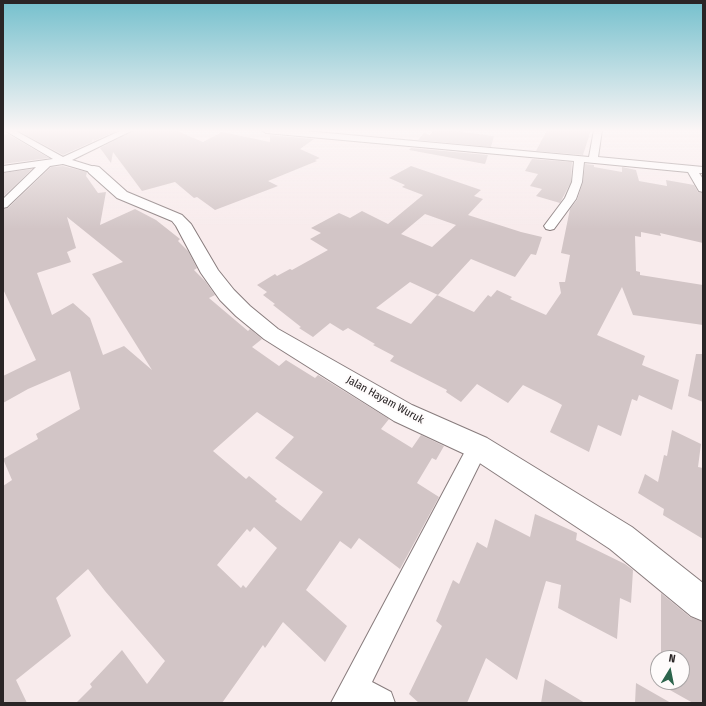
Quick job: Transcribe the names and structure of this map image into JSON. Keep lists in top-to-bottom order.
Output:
{
  "streets": {
    "street": ["Jalan Hayam Wuruk"]
  },
  "north": "top"
}
